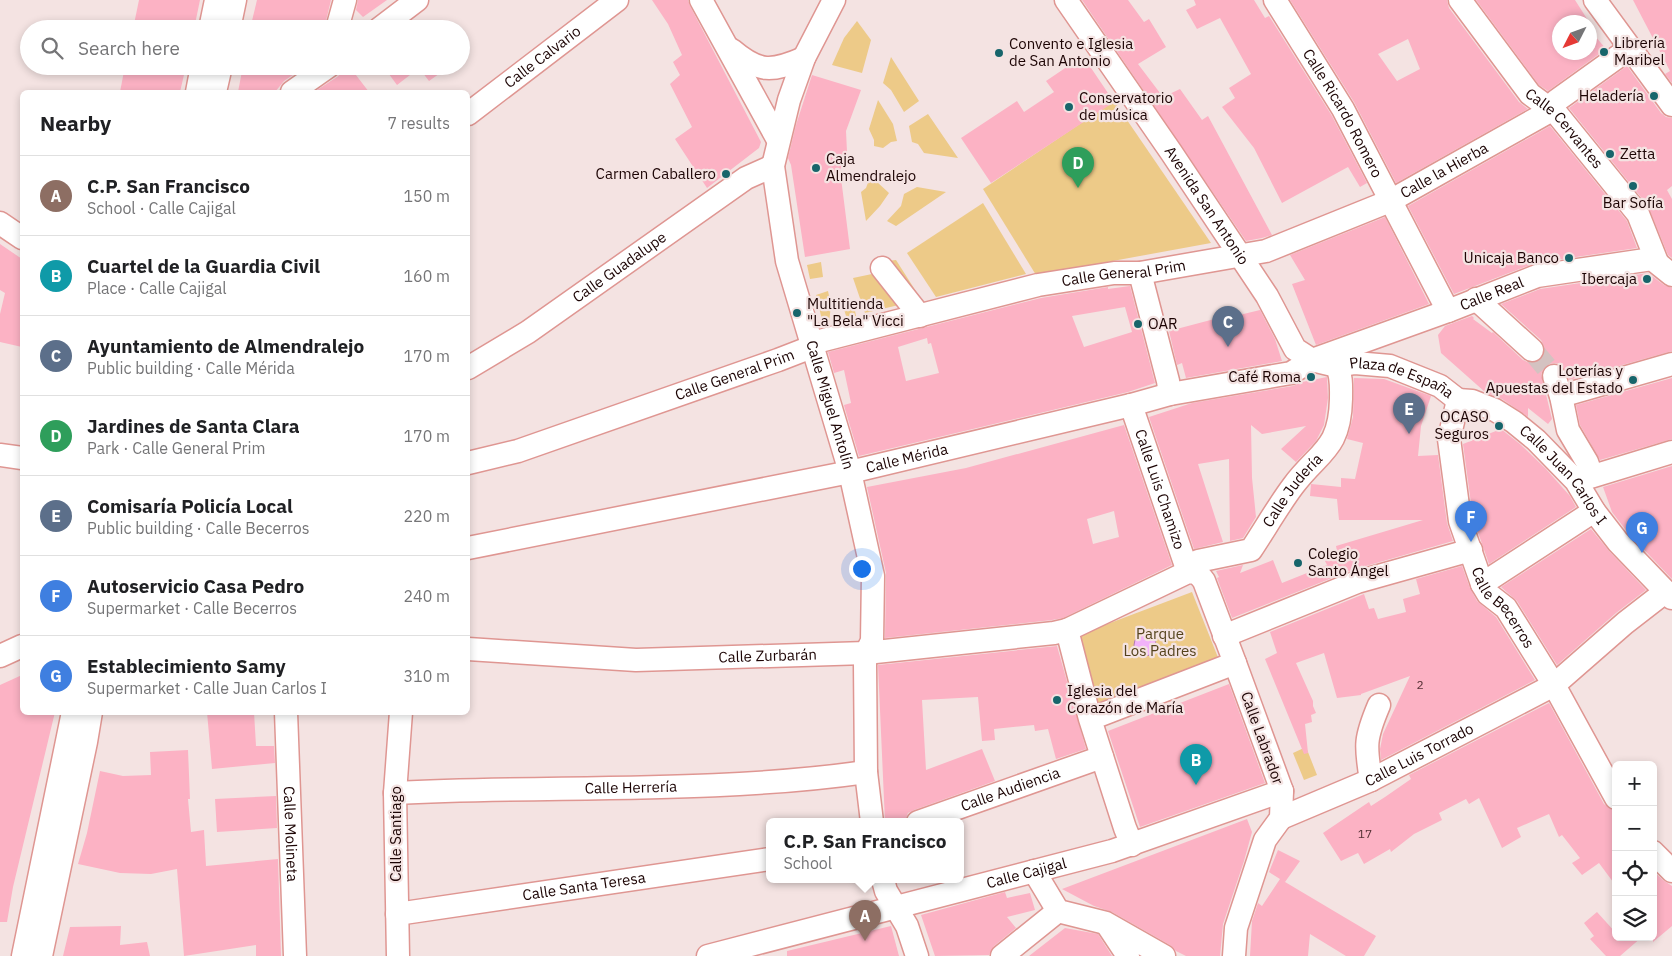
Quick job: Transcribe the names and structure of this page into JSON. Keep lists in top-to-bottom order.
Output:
{
  "streets": {
    "street": [
      "Calle Calvario",
      "Calle Ricardo Romero",
      "Calle Cervantes",
      "Calle la Hierba",
      "Avenida San Antonio",
      "Calle Guadalupe",
      "Calle General Prim",
      "Calle Real",
      "Plaza de España",
      "Calle Miguel Antolín",
      "Calle Mérida",
      "Calle Juan Carlos I",
      "Calle Luis Chamizo",
      "Calle Judería",
      "Calle Becerros",
      "Calle Zurbarán",
      "Calle Labrador",
      "Calle Luis Torrado",
      "Calle Herrería",
      "Calle Audiencia",
      "Calle Molineta",
      "Calle Santiago",
      "Calle Cajigal",
      "Calle Santa Teresa"
    ]
  },
  "crossings": [
    ["Calle Ricardo Romero", "Calle la Hierba"],
    ["Calle Ricardo Romero", "Calle Real"],
    ["Calle Cervantes", "Calle la Hierba"],
    ["Calle Cervantes", "Calle Real"],
    ["Calle la Hierba", "Avenida San Antonio"],
    ["Calle la Hierba", "Calle General Prim"],
    ["Avenida San Antonio", "Calle General Prim"],
    ["Avenida San Antonio", "Calle Real"],
    ["Avenida San Antonio", "Plaza de España"],
    ["Avenida San Antonio", "Calle Mérida"],
    ["Calle Guadalupe", "Calle Miguel Antolín"],
    ["Calle General Prim", "Calle Miguel Antolín"],
    ["Calle Real", "Plaza de España"],
    ["Calle Real", "Calle Mérida"],
    ["Plaza de España", "Calle Mérida"],
    ["Plaza de España", "Calle Juan Carlos I"],
    ["Plaza de España", "Calle Judería"],
    ["Plaza de España", "Calle Becerros"],
    ["Calle Miguel Antolín", "Calle Mérida"],
    ["Calle Miguel Antolín", "Calle Zurbarán"],
    ["Calle Miguel Antolín", "Calle Herrería"],
    ["Calle Mérida", "Calle Luis Chamizo"],
    ["Calle Juan Carlos I", "Calle Becerros"],
    ["Calle Juan Carlos I", "Calle Luis Torrado"],
    ["Calle Luis Chamizo", "Calle Judería"],
    ["Calle Luis Chamizo", "Calle Labrador"],
    ["Calle Judería", "Calle Zurbarán"],
    ["Calle Judería", "Calle Labrador"],
    ["Calle Becerros", "Calle Luis Torrado"],
    ["Calle Labrador", "Calle Luis Torrado"],
    ["Calle Labrador", "Calle Cajigal"],
    ["Calle Herrería", "Calle Santiago"],
    ["Calle Santiago", "Calle Santa Teresa"]
  ],
  "parks": ["Parque Los Padres"],
  "places": [
    "Librería Maribel",
    "Convento e Iglesia de San Antonio",
    "Heladería",
    "Conservatorio de música",
    "Zetta",
    "Caja Almendralejo",
    "Carmen Caballero",
    "Bar Sofía",
    "Unicaja Banco",
    "Ibercaja",
    "Multitienda \"La Bela\" Vicci",
    "OAR",
    "Café Roma",
    "Loterías y Apuestas del Estado",
    "OCASO Seguros",
    "Colegio Santo Ángel",
    "Iglesia del Corazón de María"
  ],
  "house_numbers": ["2", "17"],
  "north": "bottom left",
  "page": {
    "search": "Search here",
    "heading": ["Nearby", "7 results"],
    "pins": [
      "D",
      "C",
      "E",
      "F",
      "G",
      "B",
      "A"
    ],
    "list": [
      {
        "mark": "A",
        "name": "C.P. San Francisco",
        "note": "School · Calle Cajigal",
        "value": "150 m"
      },
      {
        "mark": "B",
        "name": "Cuartel de la Guardia Civil",
        "note": "Place · Calle Cajigal",
        "value": "160 m"
      },
      {
        "mark": "C",
        "name": "Ayuntamiento de Almendralejo",
        "note": "Public building · Calle Mérida",
        "value": "170 m"
      },
      {
        "mark": "D",
        "name": "Jardines de Santa Clara",
        "note": "Park · Calle General Prim",
        "value": "170 m"
      },
      {
        "mark": "E",
        "name": "Comisaría Policía Local",
        "note": "Public building · Calle Becerros",
        "value": "220 m"
      },
      {
        "mark": "F",
        "name": "Autoservicio Casa Pedro",
        "note": "Supermarket · Calle Becerros",
        "value": "240 m"
      },
      {
        "mark": "G",
        "name": "Establecimiento Samy",
        "note": "Supermarket · Calle Juan Carlos I",
        "value": "310 m"
      }
    ],
    "map_buttons": ["+", "−"],
    "popup": ["C.P. San Francisco", "School"]
  }
}
